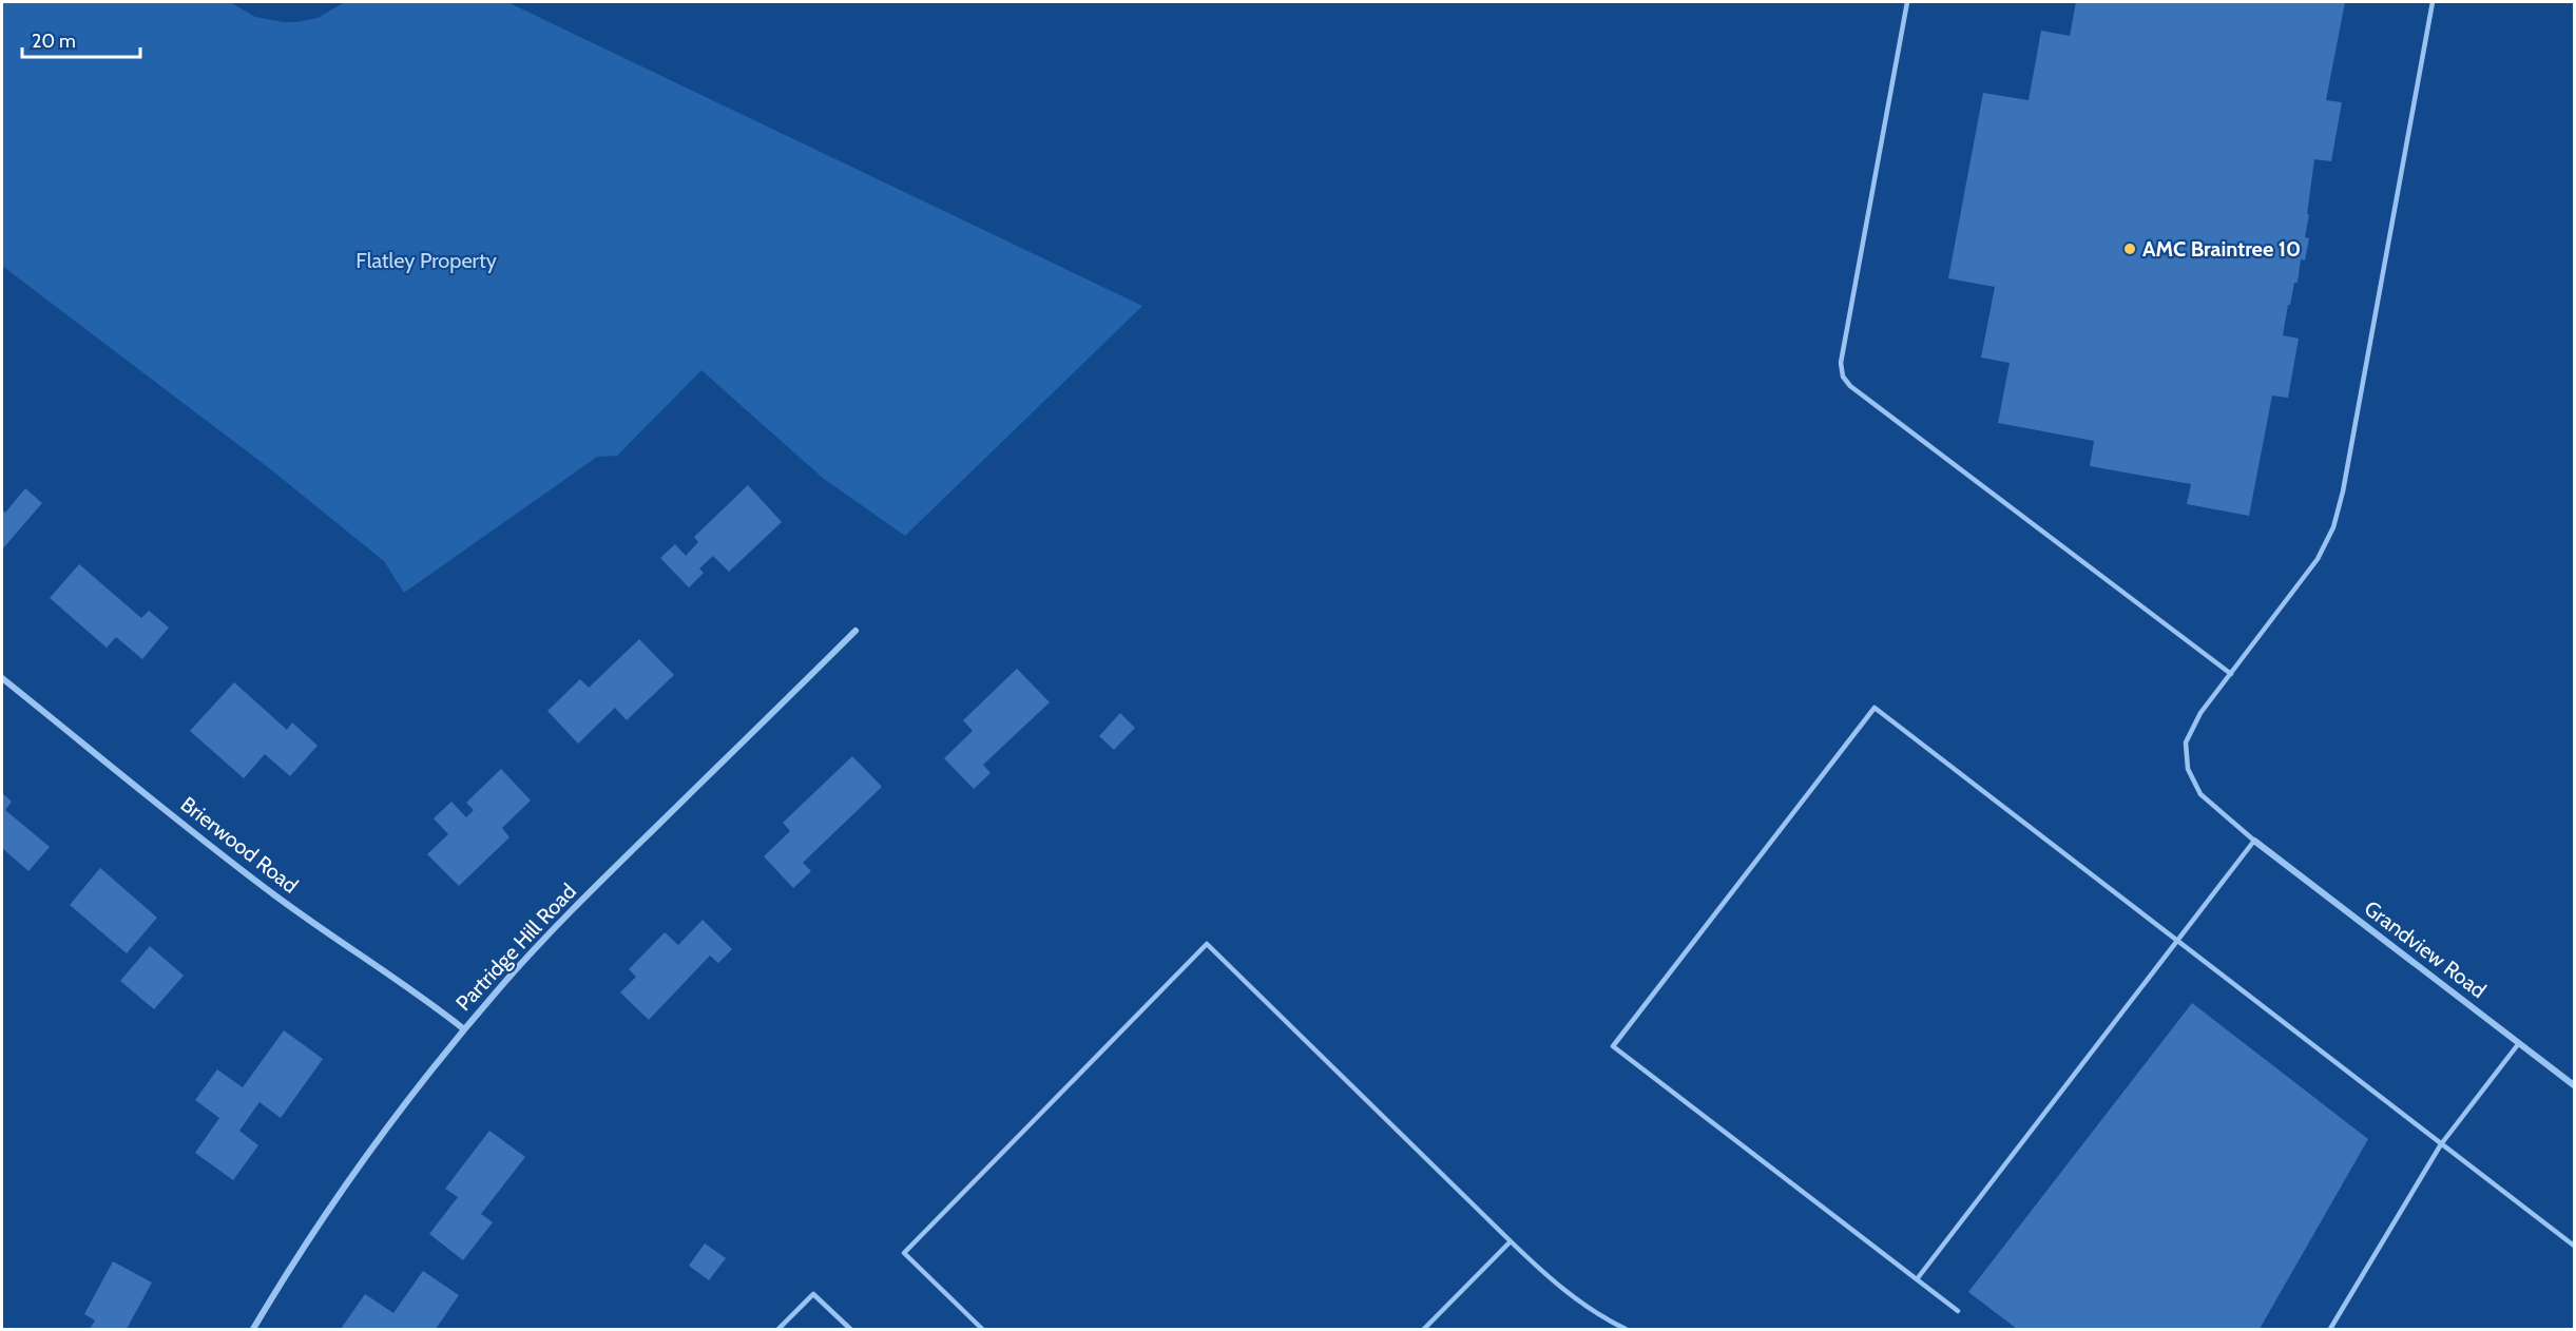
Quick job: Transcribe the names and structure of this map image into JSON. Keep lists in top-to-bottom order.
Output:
{
  "streets": {
    "street": ["Brierwood Road", "Partridge Hill Road", "Grandview Road"]
  },
  "crossings": [
    ["Brierwood Road", "Partridge Hill Road"]
  ],
  "parks": ["Flatley Property"],
  "places": ["AMC Braintree 10"],
  "scale_bar": "20 m"
}
